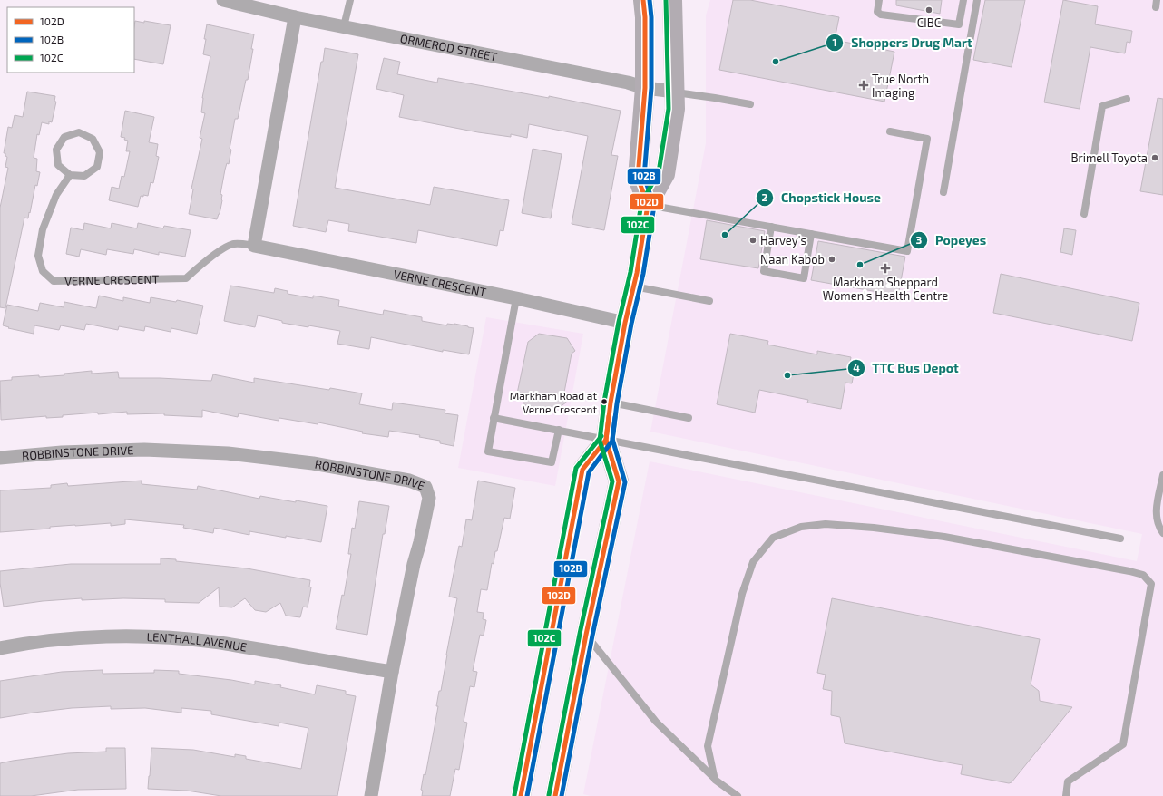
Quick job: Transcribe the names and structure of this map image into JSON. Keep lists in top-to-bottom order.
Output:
{
  "streets": {
    "street": [
      "ORMEROD STREET",
      "VERNE CRESCENT",
      "ROBBINSTONE DRIVE",
      "LENTHALL AVENUE"
    ]
  },
  "crossings": [
    ["ROBBINSTONE DRIVE", "LENTHALL AVENUE"]
  ],
  "places": {
    "other": [
      "CIBC",
      "Shoppers Drug Mart",
      "Brimell Toyota",
      "Chopstick House",
      "Harvey's",
      "Naan Kabob",
      "Popeyes",
      "TTC Bus Depot",
      "Markham Road at Verne Crescent"
    ],
    "health": ["True North Imaging", "Markham Sheppard Women's Health Centre"]
  },
  "lines": ["transit line 102D", "transit line 102B", "transit line 102C"],
  "legend": ["102D", "102B", "102C"]
}
